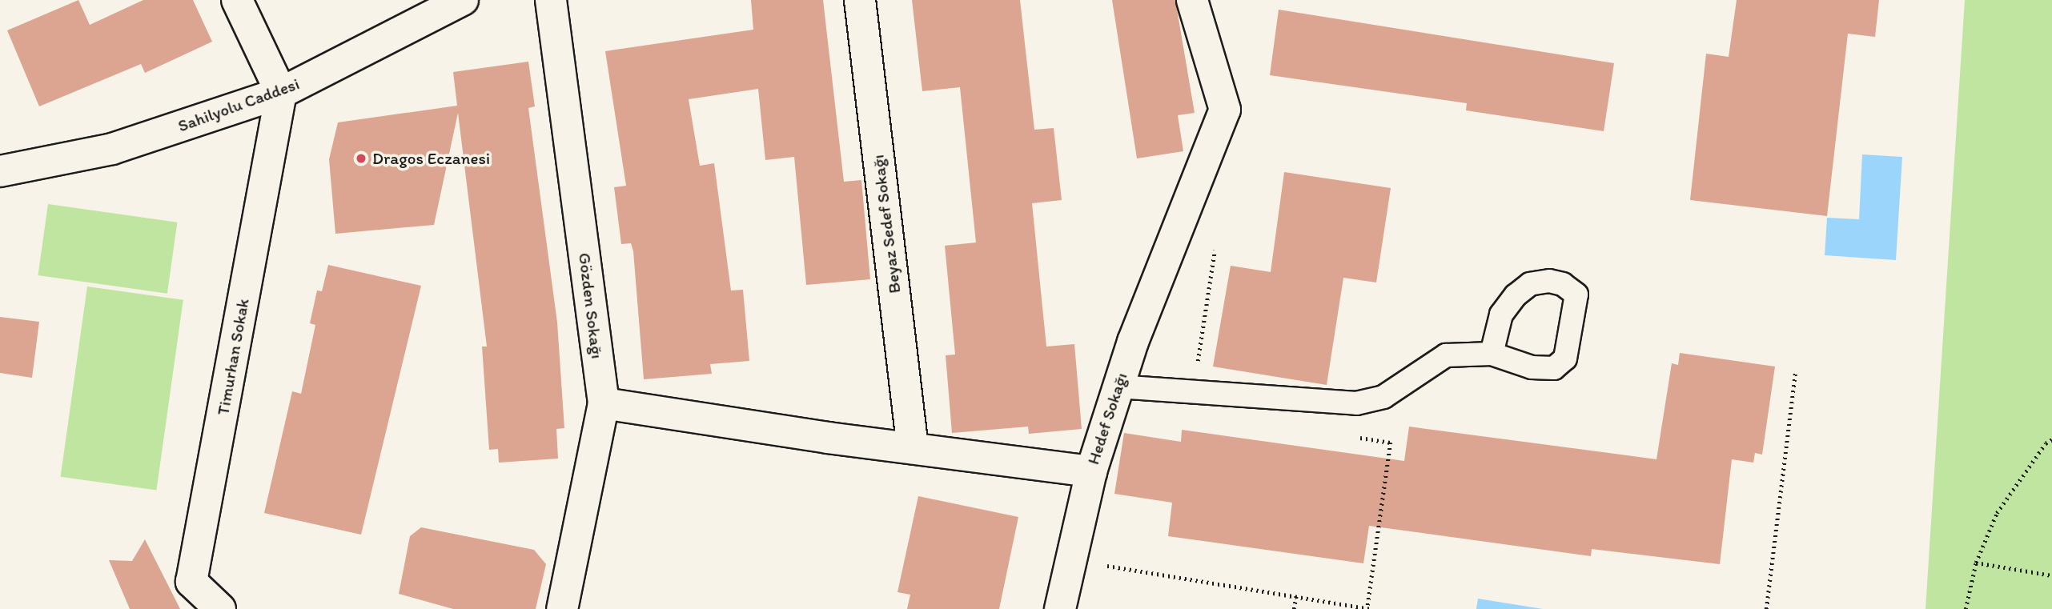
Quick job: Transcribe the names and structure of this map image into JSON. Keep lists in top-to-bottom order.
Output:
{
  "streets": {
    "street": [
      "Sahilyolu Caddesi",
      "Beyaz Sedef Sokağı",
      "Gözden Sokağı",
      "Timurhan Sokak",
      "Hedef Sokağı"
    ]
  },
  "crossings": [
    ["Sahilyolu Caddesi", "Timurhan Sokak"],
    ["Beyaz Sedef Sokağı", "Hedef Sokağı"],
    ["Gözden Sokağı", "Hedef Sokağı"]
  ],
  "places": ["Dragos Eczanesi"]
}
